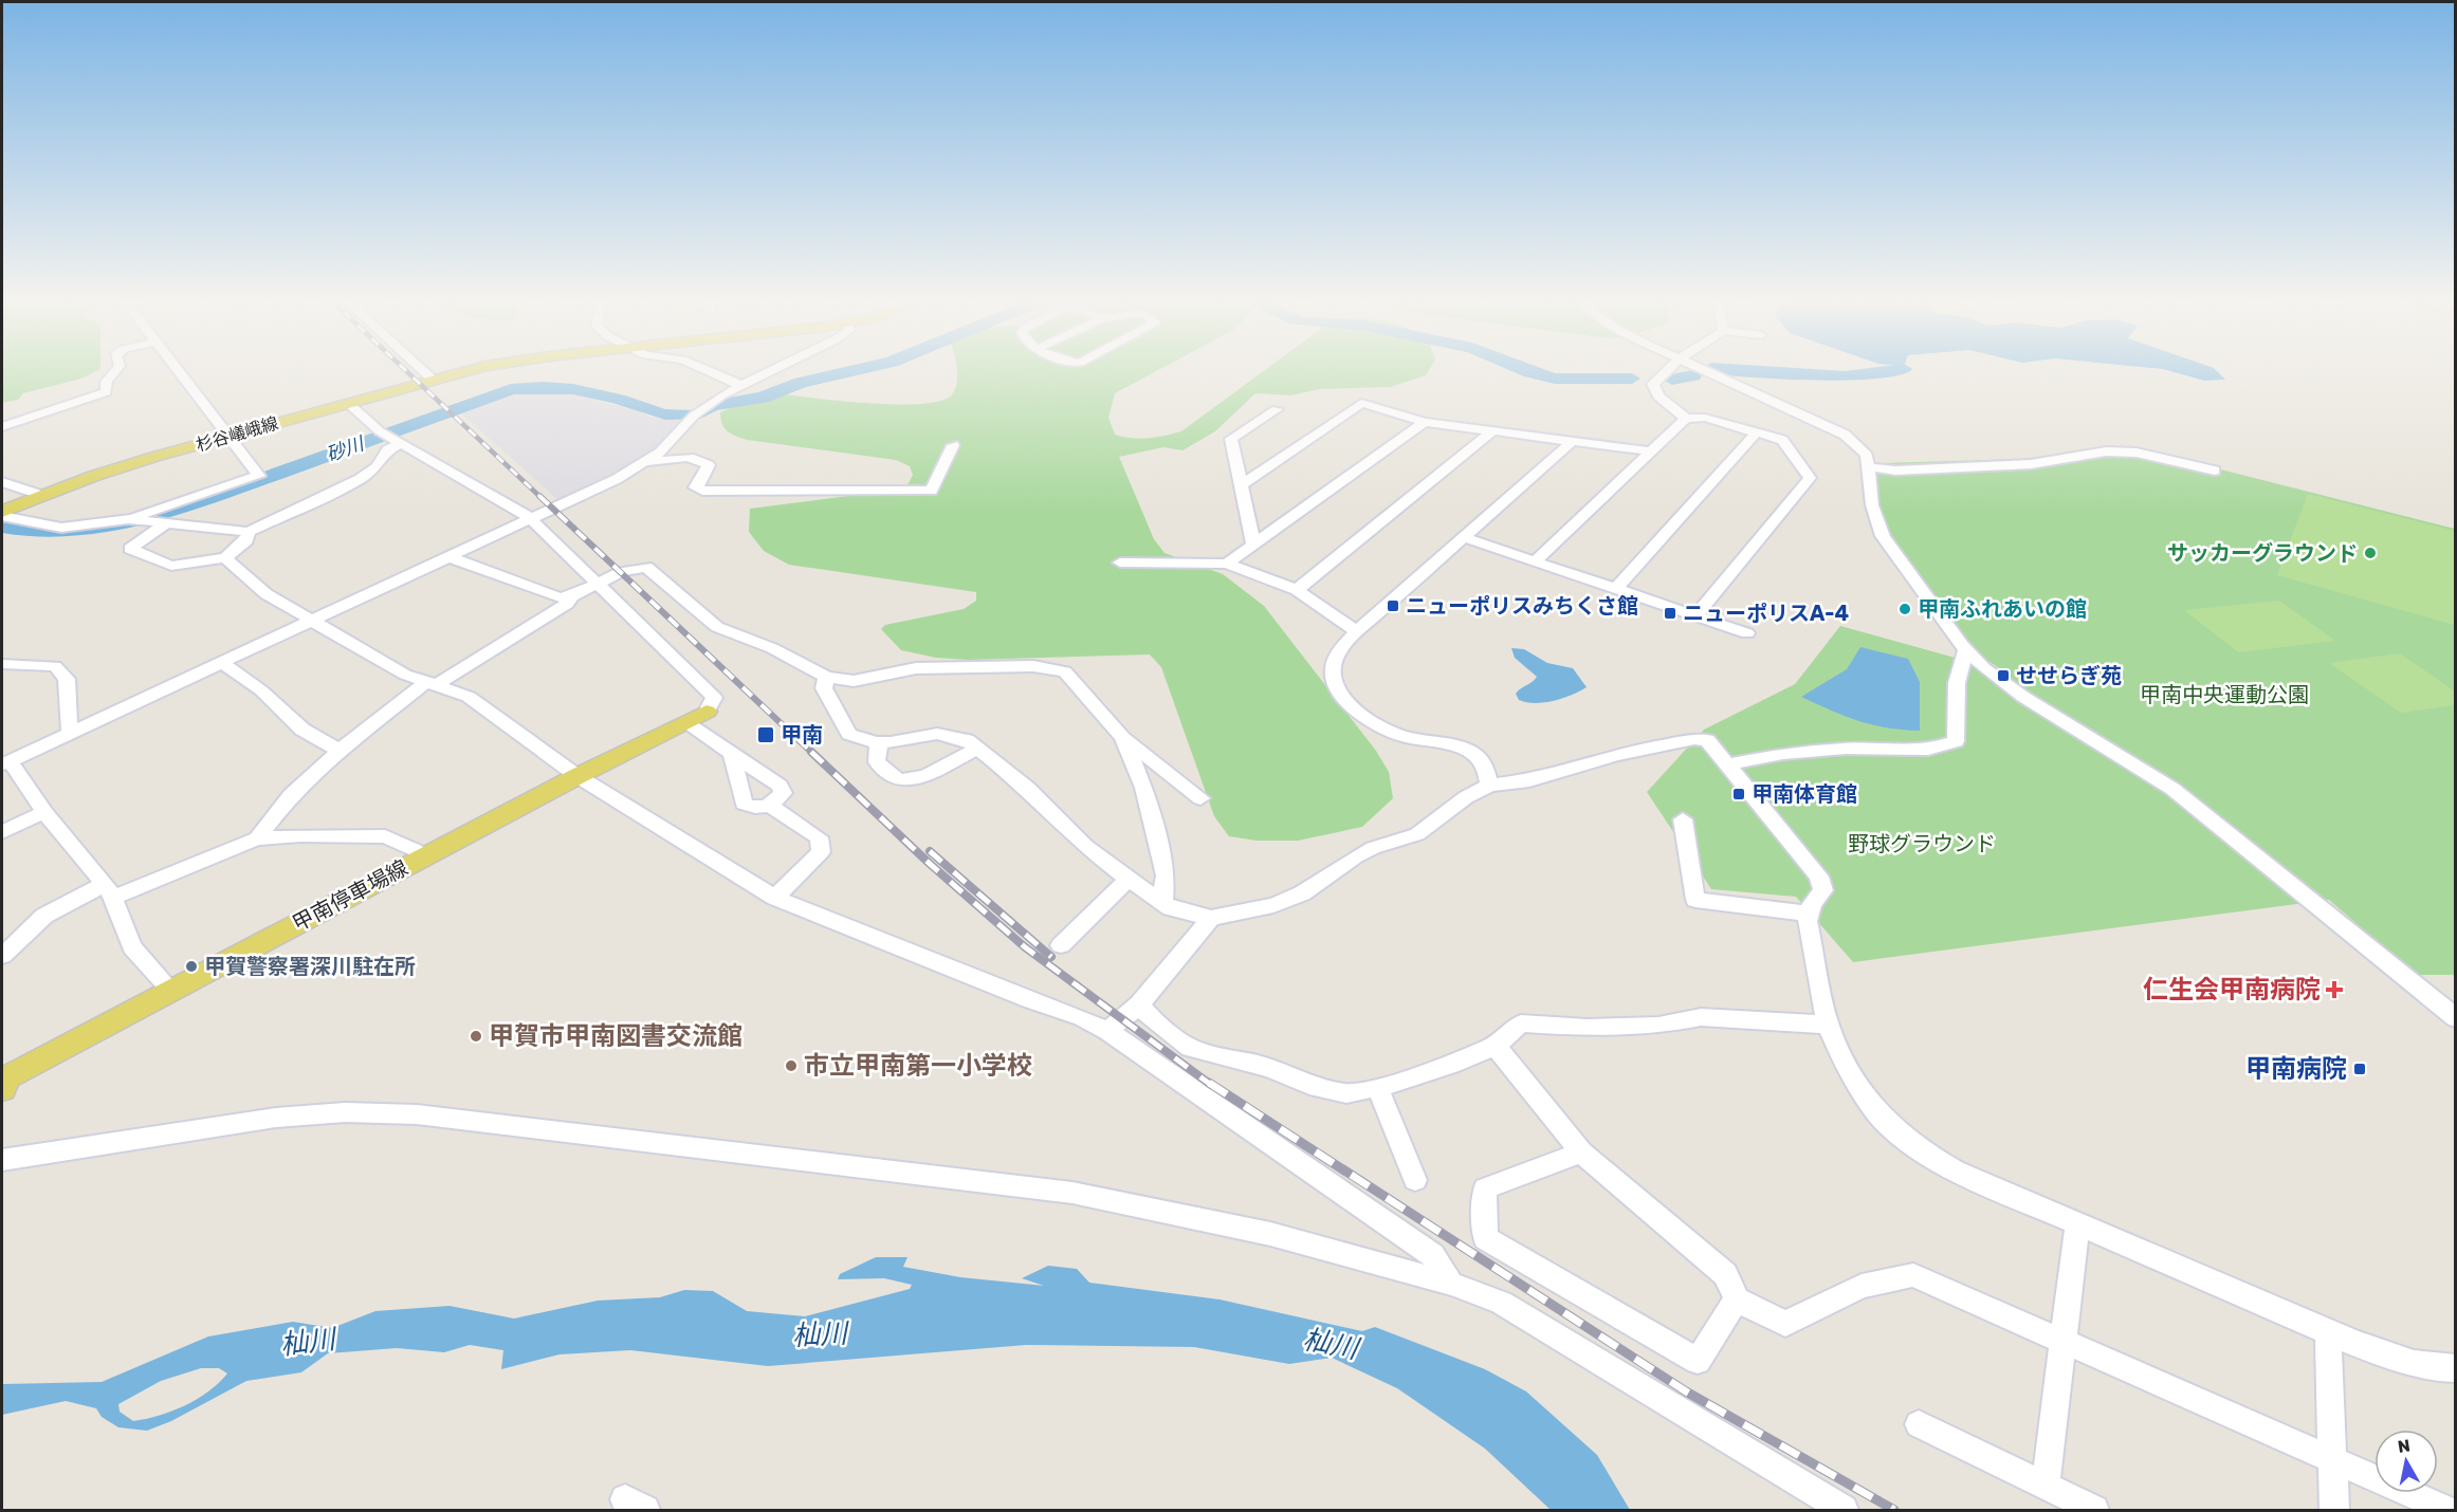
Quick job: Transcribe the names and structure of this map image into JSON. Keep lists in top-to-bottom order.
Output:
{
  "streets": {
    "main road": ["杉谷嶬峨線", "甲南停車場線"]
  },
  "water": ["砂川", "杣川"],
  "parks": ["甲南中央運動公園", "野球グラウンド"],
  "places": {
    "other": [
      "サッカーグラウンド",
      "甲南ふれあいの館",
      "甲賀警察署深川駐在所",
      "甲賀市甲南図書交流館",
      "市立甲南第一小学校"
    ],
    "transit": [
      "ニューポリスみちくさ館",
      "ニューポリスA-4",
      "せせらぎ苑",
      "甲南",
      "甲南体育館",
      "甲南病院"
    ],
    "health": ["仁生会甲南病院"]
  },
  "north": "top"
}
